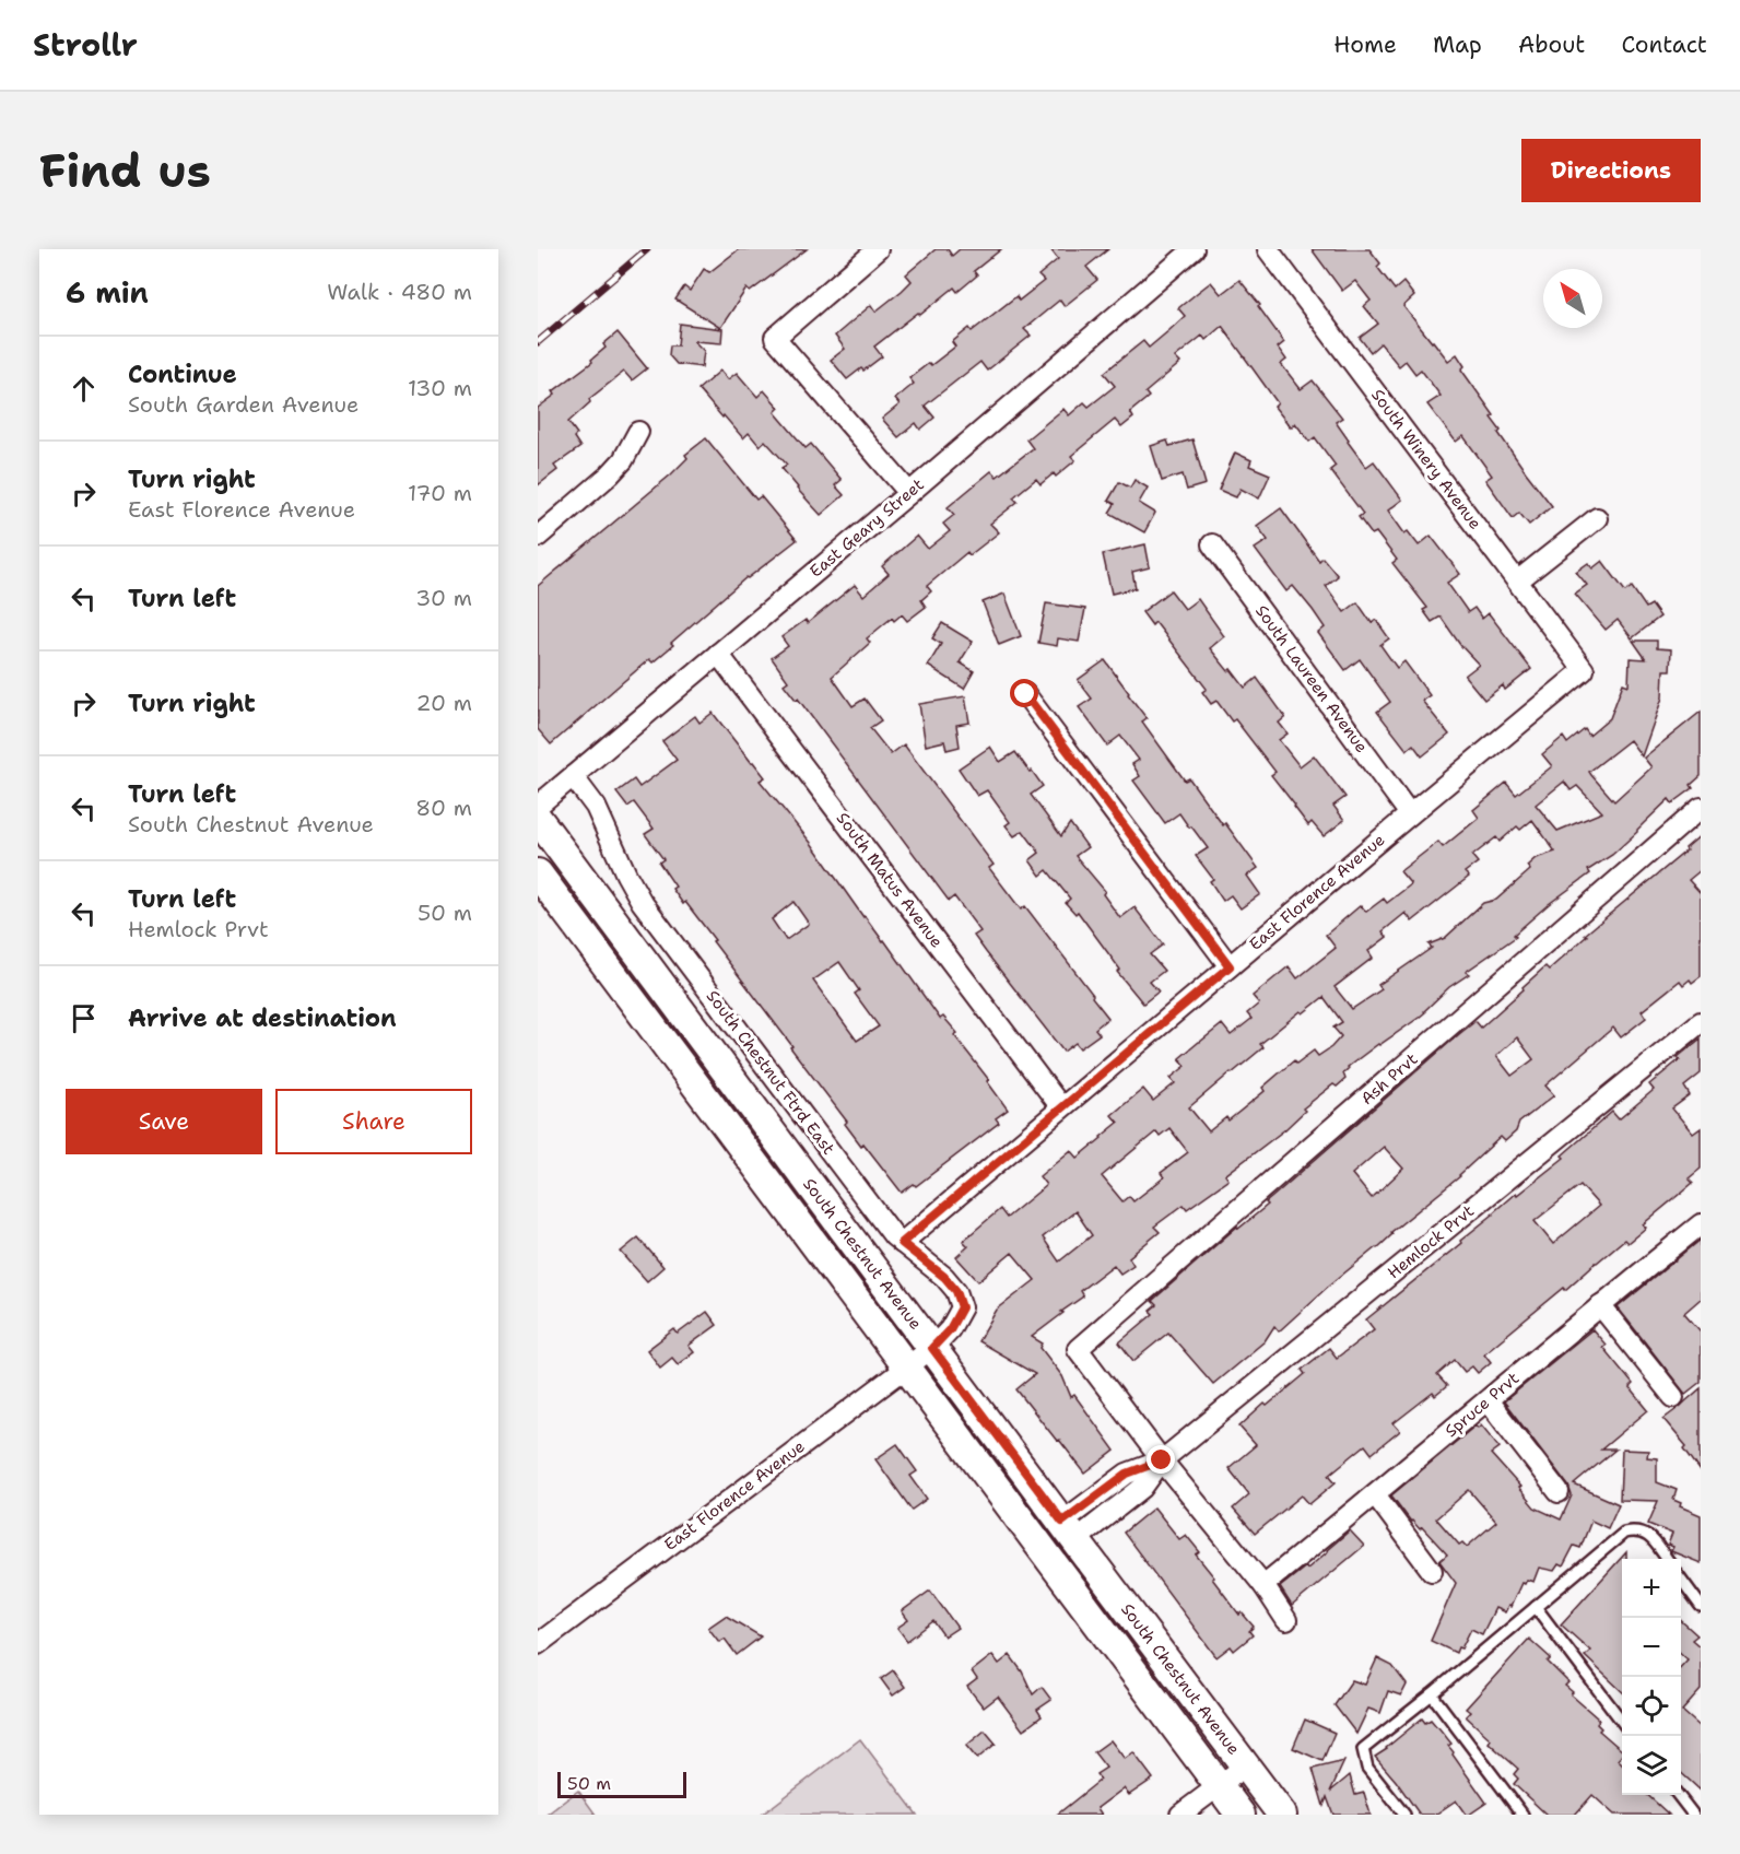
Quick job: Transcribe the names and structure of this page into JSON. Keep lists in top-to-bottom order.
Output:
{
  "streets": {
    "main road": ["South Chestnut Avenue"],
    "street": [
      "South Winery Avenue",
      "East Geary Street",
      "South Laureen Avenue",
      "South Matus Avenue",
      "East Florence Avenue",
      "South Chestnut Ftrd East",
      "Ash Prvt",
      "Hemlock Prvt",
      "Spruce Prvt"
    ]
  },
  "crossings": [
    ["South Winery Avenue", "East Florence Avenue"],
    ["East Geary Street", "South Matus Avenue"],
    ["East Geary Street", "South Chestnut Ftrd East"],
    ["South Laureen Avenue", "East Florence Avenue"],
    ["South Matus Avenue", "East Florence Avenue"],
    ["East Florence Avenue", "South Chestnut Ftrd East"],
    ["East Florence Avenue", "South Chestnut Avenue"],
    ["South Chestnut Ftrd East", "South Chestnut Avenue"],
    ["Ash Prvt", "Hemlock Prvt"],
    ["Hemlock Prvt", "South Chestnut Avenue"]
  ],
  "scale_bar": "50 m",
  "north": "top left",
  "page": {
    "header": "Strollr",
    "nav": [
      "Home",
      "Map",
      "About",
      "Contact"
    ],
    "buttons": [
      "Directions",
      ["Save", "Share"]
    ],
    "title": "Find us",
    "heading": ["6 min", "Walk · 480 m"],
    "list": [
      ["Continue", "South Garden Avenue", "130 m"],
      ["Turn right", "East Florence Avenue", "170 m"],
      ["Turn left", "30 m"],
      ["Turn right", "20 m"],
      ["Turn left", "South Chestnut Avenue", "80 m"],
      ["Turn left", "Hemlock Prvt", "50 m"],
      "Arrive at destination"
    ],
    "map_buttons": ["+", "−"],
    "scale": "50 m"
  }
}
